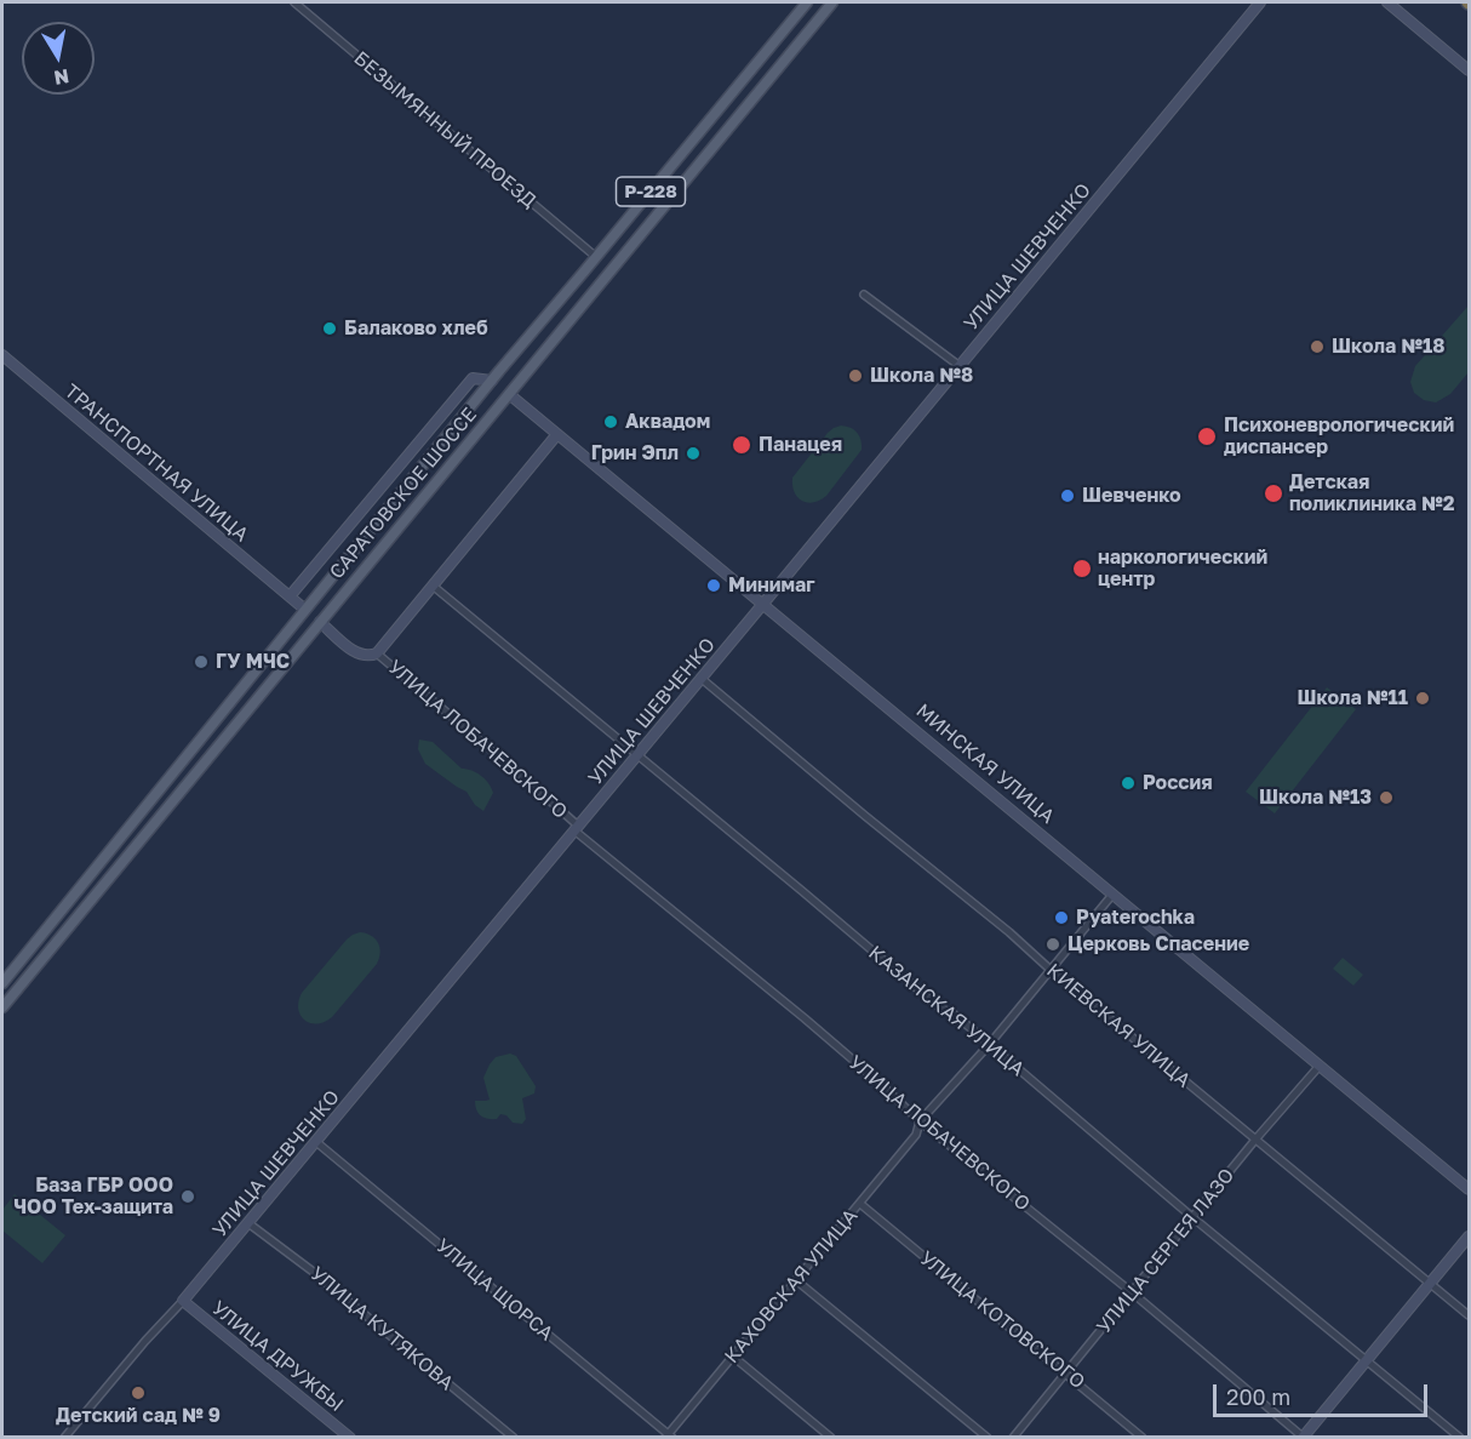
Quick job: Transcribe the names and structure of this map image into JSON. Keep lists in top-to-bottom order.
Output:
{
  "streets": {
    "main road": [
      "Р-228",
      "УЛИЦА ШЕВЧЕНКО",
      "ТРАНСПОРТНАЯ УЛИЦА",
      "САРАТОВСКОЕ ШОССЕ",
      "МИНСКАЯ УЛИЦА",
      "УЛИЦА ДРУЖБЫ"
    ],
    "street": [
      "БЕЗЫМЯННЫЙ ПРОЕЗД",
      "УЛИЦА ЛОБАЧЕВСКОГО",
      "КАЗАНСКАЯ УЛИЦА",
      "КИЕВСКАЯ УЛИЦА",
      "УЛИЦА СЕРГЕЯ ЛАЗО",
      "КАХОВСКАЯ УЛИЦА",
      "УЛИЦА ЩОРСА",
      "УЛИЦА КОТОВСКОГО",
      "УЛИЦА КУТЯКОВА"
    ]
  },
  "crossings": [
    ["БЕЗЫМЯННЫЙ ПРОЕЗД", "САРАТОВСКОЕ ШОССЕ"],
    ["УЛИЦА ШЕВЧЕНКО", "УЛИЦА ЛОБАЧЕВСКОГО"],
    ["УЛИЦА ШЕВЧЕНКО", "МИНСКАЯ УЛИЦА"],
    ["УЛИЦА ШЕВЧЕНКО", "КАЗАНСКАЯ УЛИЦА"],
    ["УЛИЦА ШЕВЧЕНКО", "КИЕВСКАЯ УЛИЦА"],
    ["УЛИЦА ШЕВЧЕНКО", "УЛИЦА ЩОРСА"],
    ["УЛИЦА ШЕВЧЕНКО", "УЛИЦА КУТЯКОВА"],
    ["УЛИЦА ШЕВЧЕНКО", "УЛИЦА ДРУЖБЫ"],
    ["ТРАНСПОРТНАЯ УЛИЦА", "САРАТОВСКОЕ ШОССЕ"],
    ["САРАТОВСКОЕ ШОССЕ", "МИНСКАЯ УЛИЦА"],
    ["УЛИЦА ЛОБАЧЕВСКОГО", "УЛИЦА СЕРГЕЯ ЛАЗО"],
    ["УЛИЦА ЛОБАЧЕВСКОГО", "КАХОВСКАЯ УЛИЦА"],
    ["МИНСКАЯ УЛИЦА", "УЛИЦА СЕРГЕЯ ЛАЗО"],
    ["МИНСКАЯ УЛИЦА", "КАХОВСКАЯ УЛИЦА"],
    ["КАЗАНСКАЯ УЛИЦА", "УЛИЦА СЕРГЕЯ ЛАЗО"],
    ["КАЗАНСКАЯ УЛИЦА", "КАХОВСКАЯ УЛИЦА"],
    ["КИЕВСКАЯ УЛИЦА", "УЛИЦА СЕРГЕЯ ЛАЗО"],
    ["КИЕВСКАЯ УЛИЦА", "КАХОВСКАЯ УЛИЦА"],
    ["УЛИЦА СЕРГЕЯ ЛАЗО", "УЛИЦА КОТОВСКОГО"],
    ["КАХОВСКАЯ УЛИЦА", "УЛИЦА ЩОРСА"],
    ["КАХОВСКАЯ УЛИЦА", "УЛИЦА КОТОВСКОГО"]
  ],
  "places": [
    "Балаково хлеб",
    "Школа №18",
    "Школа №8",
    "Аквадом",
    "Психоневрологический диспансер",
    "Панацея",
    "Грин Эпл",
    "Детская поликлиника №2",
    "Шевченко",
    "наркологический центр",
    "Минимаг",
    "ГУ МЧС",
    "Школа №11",
    "Россия",
    "Школа №13",
    "Pyaterochka",
    "Церковь Спасение",
    "База ГБР ООО ЧОО Тех-защита",
    "Детский сад № 9"
  ],
  "scale_bar": "200 m",
  "north": "bottom"
}
